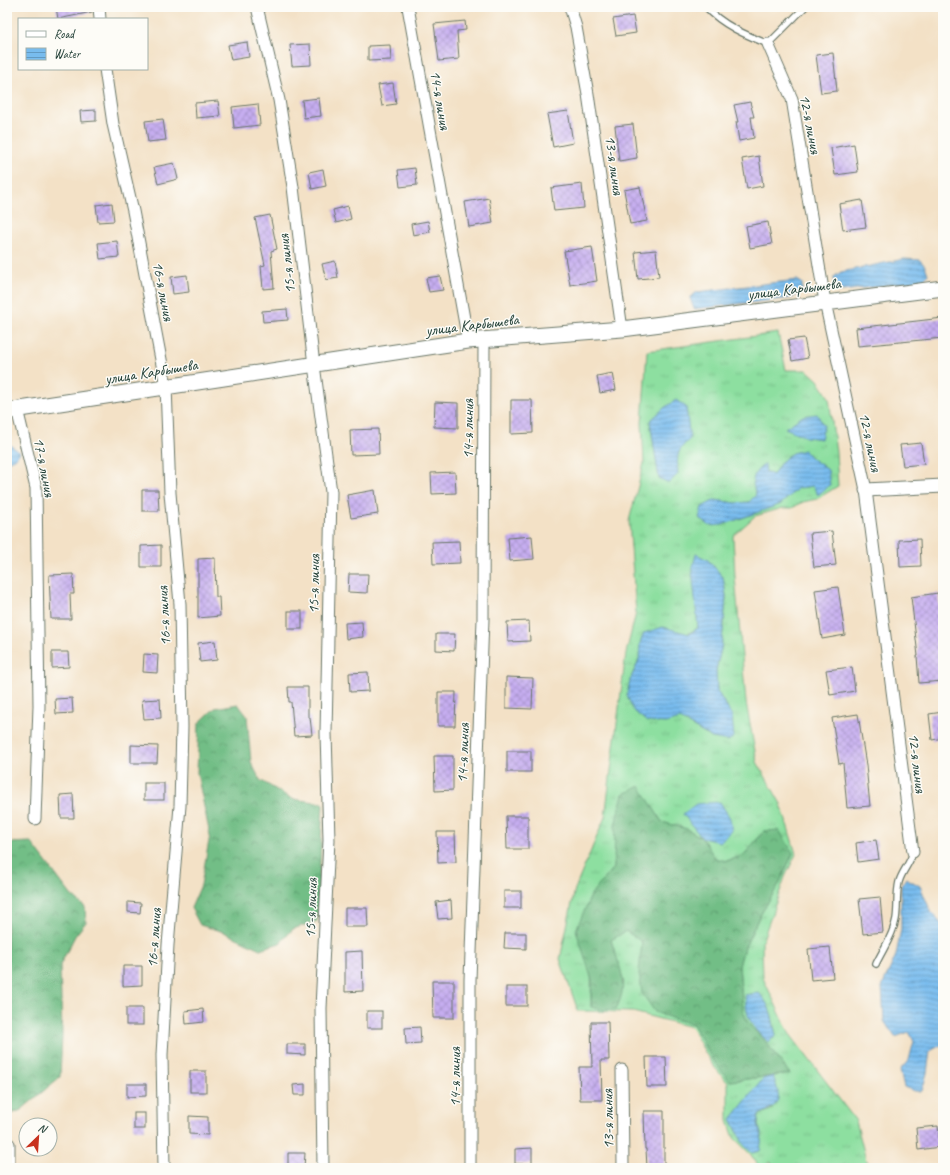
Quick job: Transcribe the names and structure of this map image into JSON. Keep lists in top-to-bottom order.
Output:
{
  "streets": {
    "main road": ["улица Карбышева"],
    "street": [
      "14-я линия",
      "12-я линия",
      "13-я линия",
      "15-я линия",
      "16-я линия",
      "17-я линия"
    ]
  },
  "crossings": [
    ["14-я линия", "улица Карбышева"],
    ["12-я линия", "улица Карбышева"],
    ["13-я линия", "улица Карбышева"],
    ["15-я линия", "улица Карбышева"],
    ["улица Карбышева", "16-я линия"],
    ["улица Карбышева", "17-я линия"]
  ],
  "legend": ["Road", "Water"],
  "north": "top right"
}
